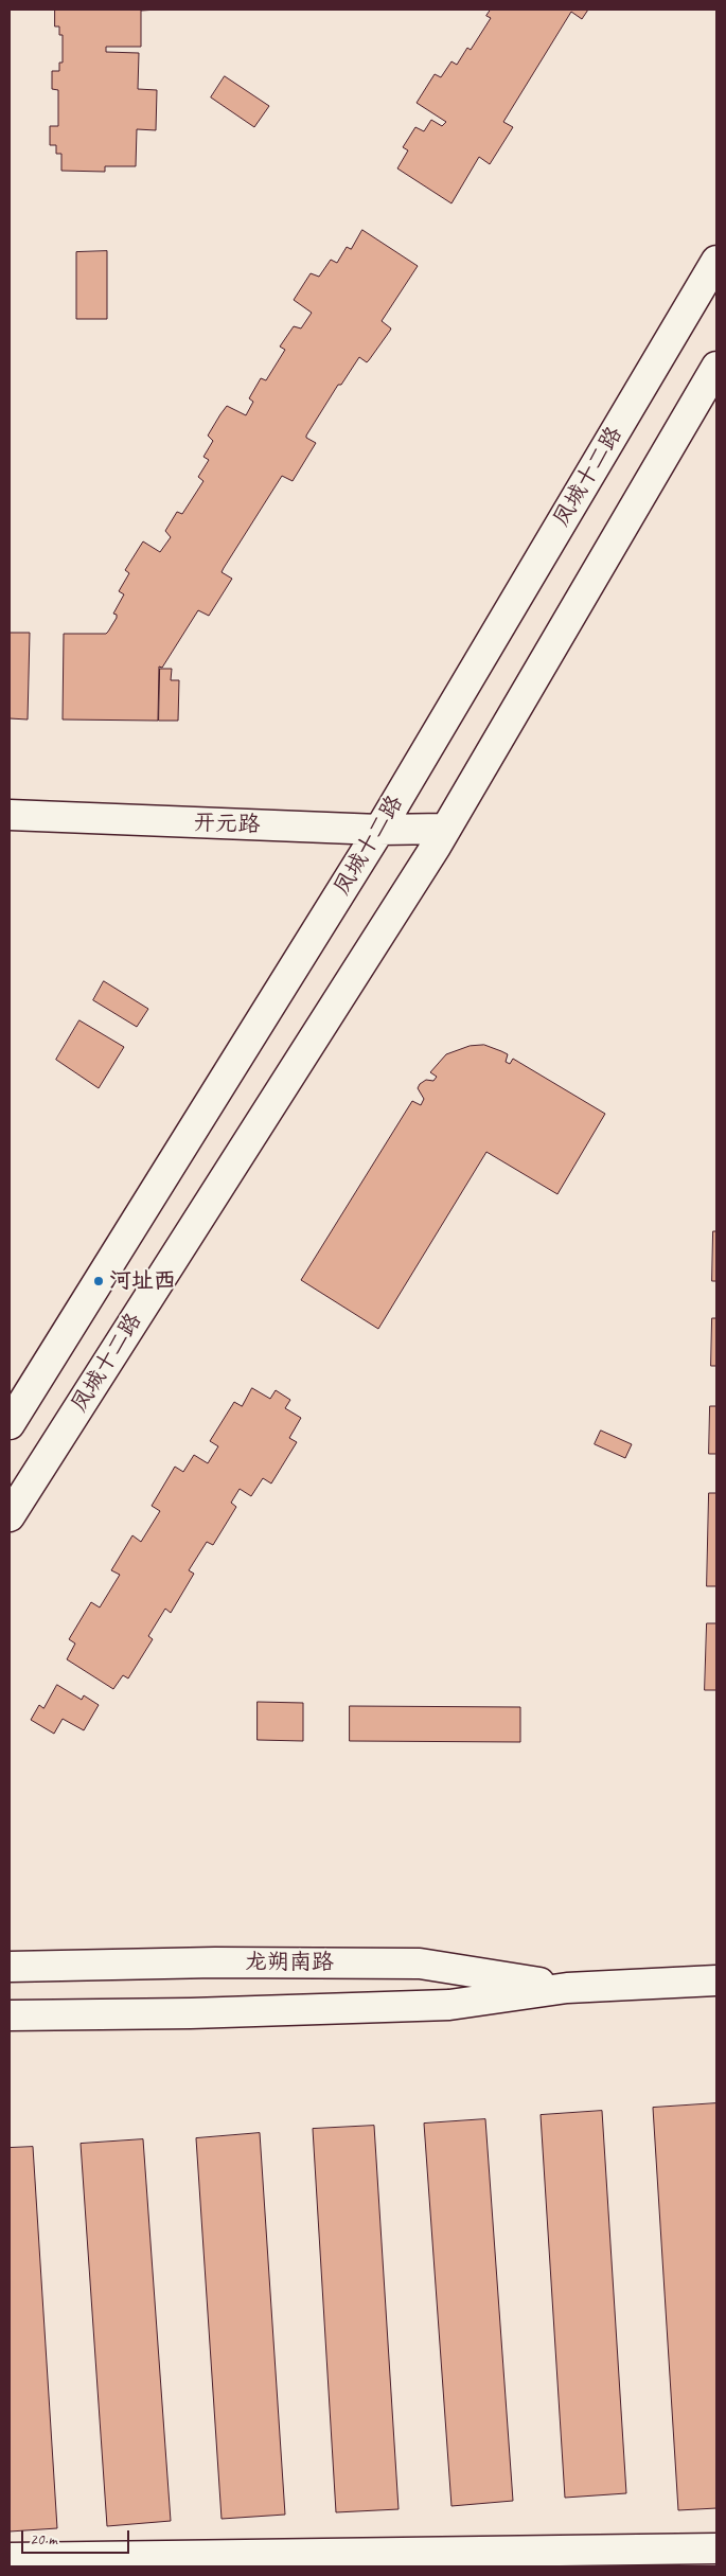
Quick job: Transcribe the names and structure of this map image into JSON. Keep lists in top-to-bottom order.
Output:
{
  "streets": {
    "street": ["凤城十二路", "开元路", "龙朔南路"]
  },
  "crossings": [
    ["凤城十二路", "开元路"]
  ],
  "places": ["河址西"],
  "scale_bar": "20 m"
}
